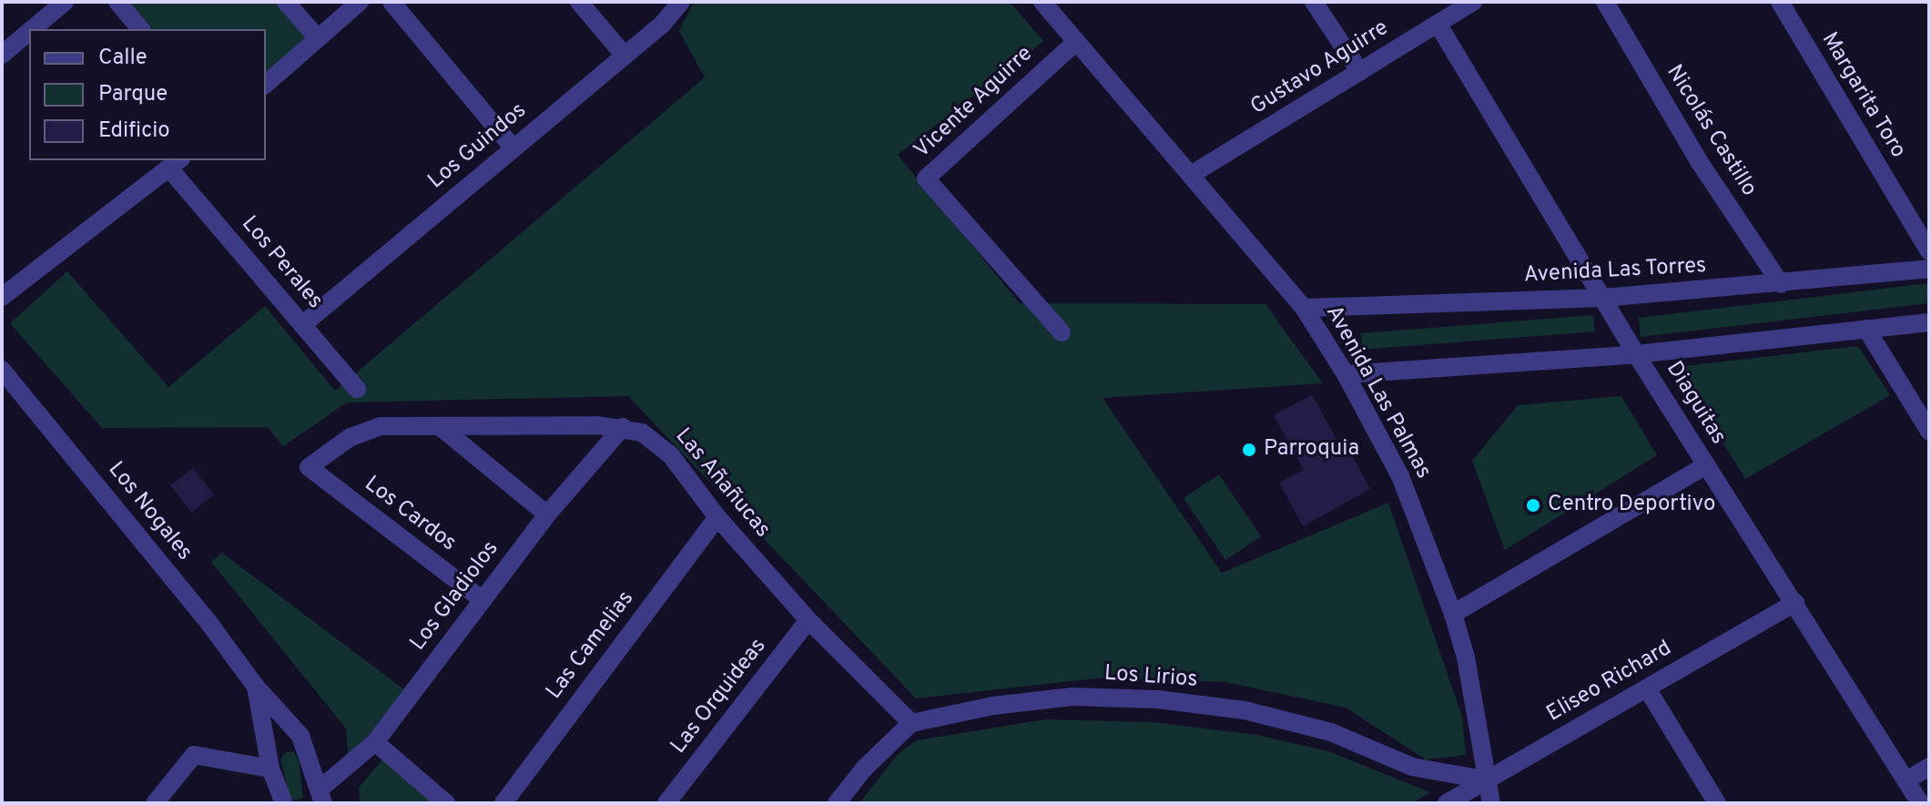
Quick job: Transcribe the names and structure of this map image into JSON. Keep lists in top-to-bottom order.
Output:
{
  "streets": {
    "street": [
      "Gustavo Aguirre",
      "Margarita Toro",
      "Vicente Aguirre",
      "Nicolás Castillo",
      "Los Guindos",
      "Los Perales",
      "Avenida Las Torres",
      "Avenida Las Palmas",
      "Diaguitas",
      "Las Añañucas",
      "Los Nogales",
      "Los Cardos",
      "Los Gladiolos",
      "Las Camelias",
      "Los Lirios",
      "Eliseo Richard",
      "Las Orquideas"
    ]
  },
  "crossings": [
    ["Gustavo Aguirre", "Avenida Las Palmas"],
    ["Gustavo Aguirre", "Diaguitas"],
    ["Vicente Aguirre", "Avenida Las Palmas"],
    ["Nicolás Castillo", "Avenida Las Torres"],
    ["Los Guindos", "Los Perales"],
    ["Avenida Las Torres", "Avenida Las Palmas"],
    ["Avenida Las Torres", "Diaguitas"],
    ["Avenida Las Palmas", "Los Lirios"],
    ["Avenida Las Palmas", "Eliseo Richard"],
    ["Diaguitas", "Eliseo Richard"],
    ["Las Añañucas", "Los Cardos"],
    ["Las Añañucas", "Los Gladiolos"],
    ["Las Añañucas", "Las Camelias"],
    ["Las Añañucas", "Los Lirios"],
    ["Las Añañucas", "Las Orquideas"],
    ["Los Nogales", "Los Gladiolos"],
    ["Los Cardos", "Los Gladiolos"],
    ["Los Lirios", "Eliseo Richard"]
  ],
  "places": ["Parroquia", "Centro Deportivo"],
  "legend": ["Calle", "Parque", "Edificio"]
}
